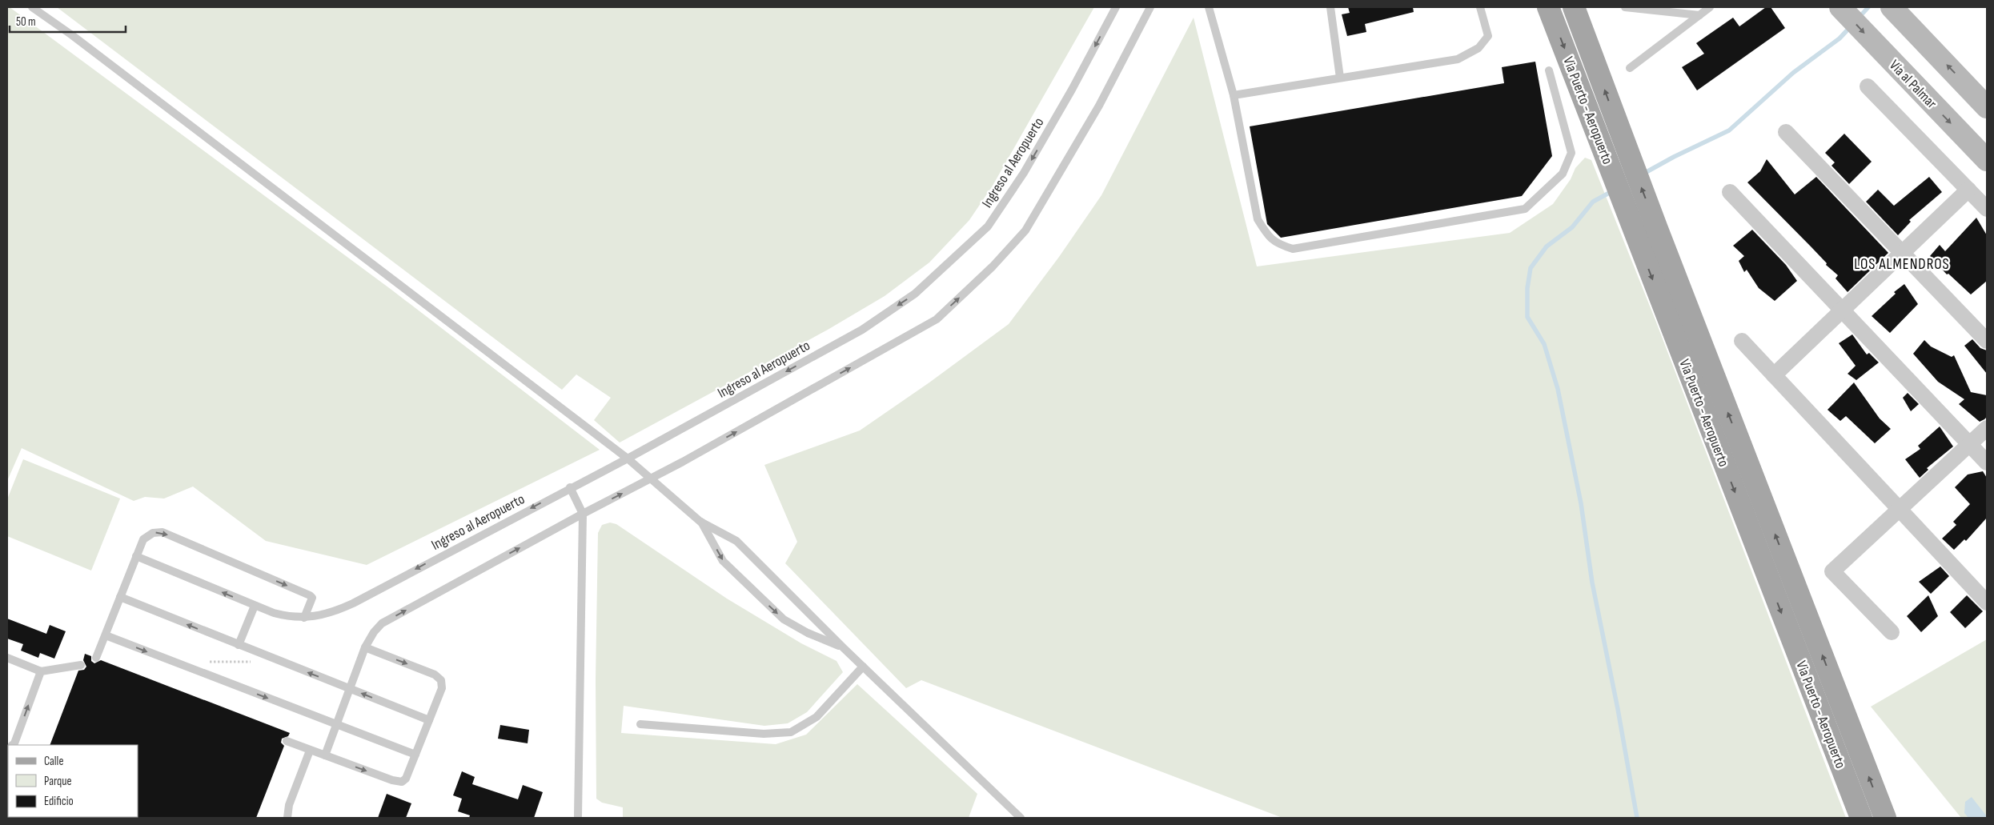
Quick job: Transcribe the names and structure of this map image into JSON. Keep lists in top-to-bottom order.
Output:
{
  "streets": {
    "main road": ["Vía al Palmar", "Via Puerto - Aeropuerto"],
    "lane": ["Ingreso al Aeropuerto"]
  },
  "districts": ["LOS ALMENDROS"],
  "legend": ["Calle", "Parque", "Edificio"],
  "scale_bar": "50 m"
}
